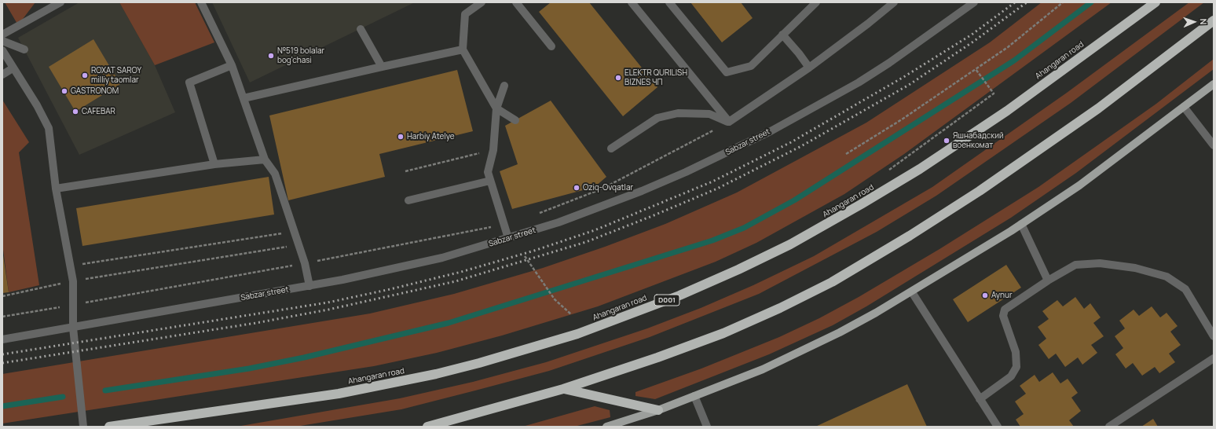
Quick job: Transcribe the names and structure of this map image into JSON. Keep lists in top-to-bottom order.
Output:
{
  "streets": {
    "highway": ["Ahangaran road", "D001"],
    "street": ["Sabzar street"]
  },
  "places": [
    "№519 bolalar bog'chasi",
    "ROXAT SAROY milliy taomlar",
    "ELEKTR QURILISH BIZNES ЧП",
    "GASTRONOM",
    "CAFEBAR",
    "Harbiy Atelye",
    "Яшнабадский военкомат",
    "Oziq-Ovqatlar",
    "Aynur"
  ],
  "north": "right"
}
